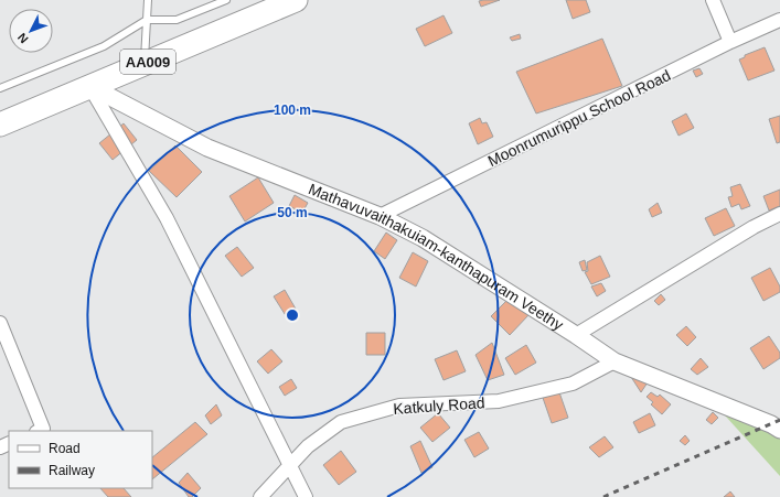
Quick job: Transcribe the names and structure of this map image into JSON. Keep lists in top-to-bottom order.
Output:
{
  "streets": {
    "highway": ["AA009"],
    "street": ["Moonrumurippu School Road", "Mathavuvaithakuiam-kanthapuram Veethy", "Katkuly Road"]
  },
  "crossings": [
    ["AA009", "Mathavuvaithakuiam-kanthapuram Veethy"],
    ["Moonrumurippu School Road", "Mathavuvaithakuiam-kanthapuram Veethy"],
    ["Mathavuvaithakuiam-kanthapuram Veethy", "Katkuly Road"]
  ],
  "legend": ["Road", "Railway"],
  "north": "bottom left",
  "rings": ["100 m", "50 m"]
}
